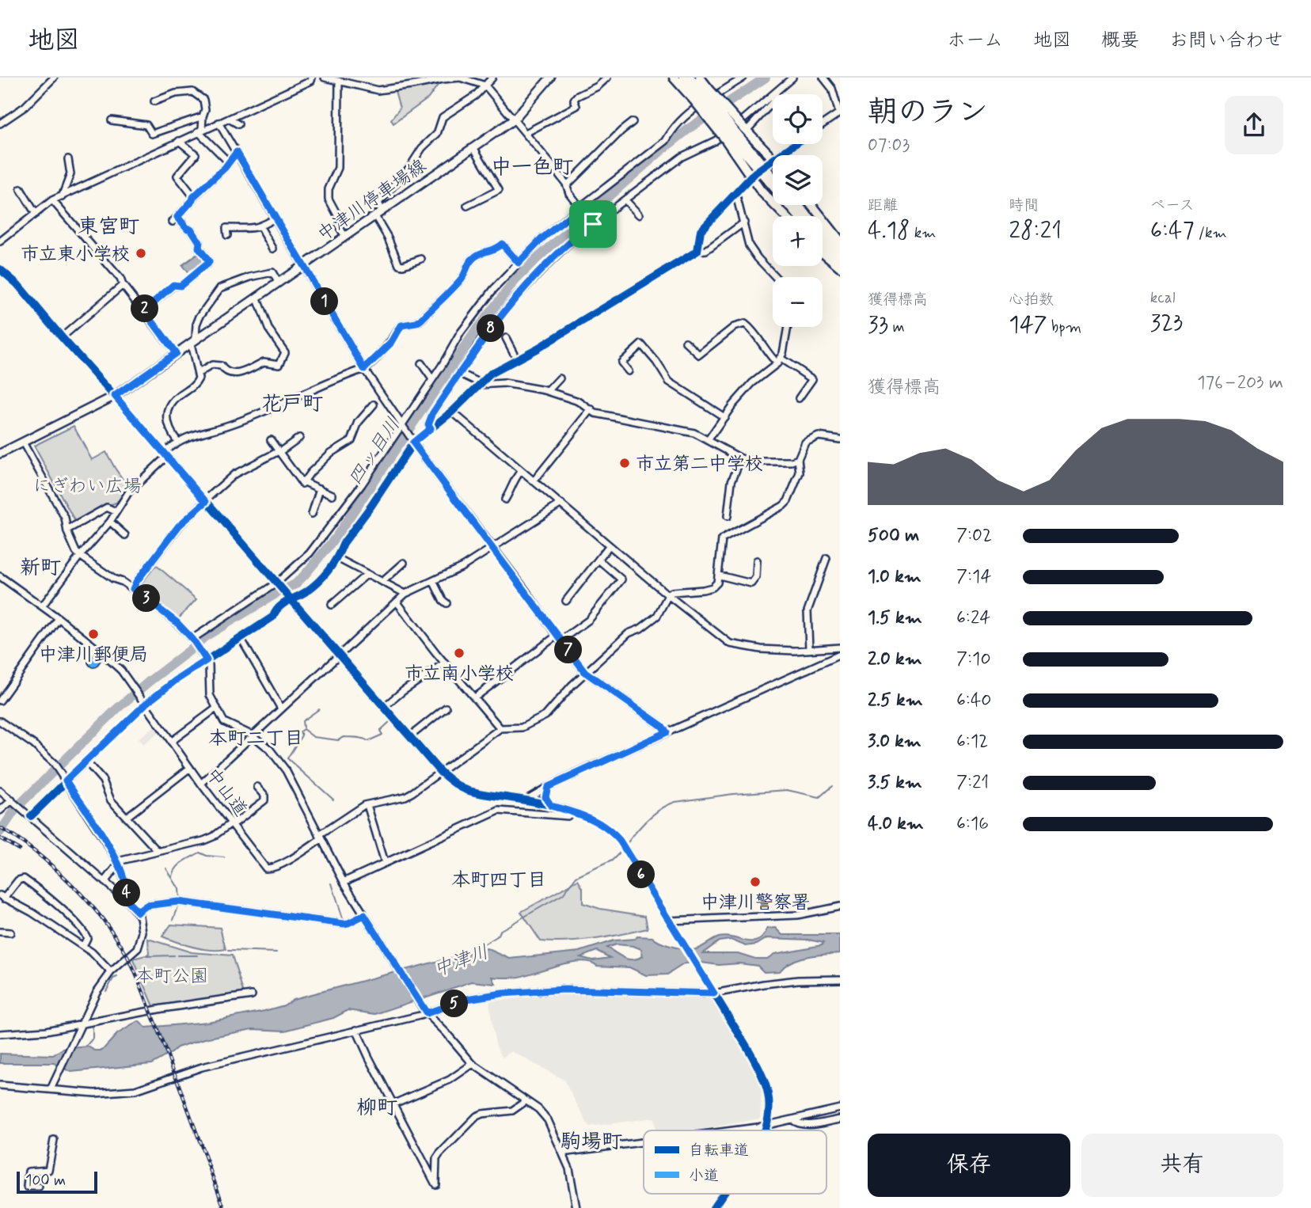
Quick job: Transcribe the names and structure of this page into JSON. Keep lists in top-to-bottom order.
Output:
{
  "streets": {
    "main road": ["中津川停車場線"],
    "street": ["中山道"]
  },
  "districts": [
    "中一色町",
    "東宮町",
    "花戸町",
    "新町",
    "本町二丁目",
    "本町四丁目",
    "柳町",
    "駒場町"
  ],
  "water": ["四ッ目川", "中津川"],
  "parks": ["にぎわい広場", "本町公園"],
  "places": [
    "市立東小学校",
    "市立第二中学校",
    "中津川郵便局",
    "市立南小学校",
    "中津川警察署"
  ],
  "legend": ["自転車道", "小道"],
  "scale_bar": "100 m",
  "page": {
    "header": "地図",
    "nav": [
      "ホーム",
      "地図",
      "概要",
      "お問い合わせ"
    ],
    "heading": ["朝のラン", "07:03"],
    "map_buttons": ["+", "−"],
    "stats": [
      ["距離", "4.18 km"],
      ["時間", "28:21"],
      ["ペース", "6:47 /km"],
      ["獲得標高", "33 m"],
      ["心拍数", "147 bpm"],
      ["kcal", "323"]
    ],
    "pins": [
      "1",
      "2",
      "8",
      "3",
      "7",
      "6",
      "4",
      "5"
    ],
    "chart": ["獲得標高", "176–203 m"],
    "list": [
      {
        "name": "500 m",
        "note": "7:02"
      },
      {
        "name": "1.0 km",
        "note": "7:14"
      },
      {
        "name": "1.5 km",
        "note": "6:24"
      },
      {
        "name": "2.0 km",
        "note": "7:10"
      },
      {
        "name": "2.5 km",
        "note": "6:40"
      },
      {
        "name": "3.0 km",
        "note": "6:12"
      },
      {
        "name": "3.5 km",
        "note": "7:21"
      },
      {
        "name": "4.0 km",
        "note": "6:16"
      }
    ],
    "buttons": ["保存", "共有"],
    "scale": "100 m"
  }
}
